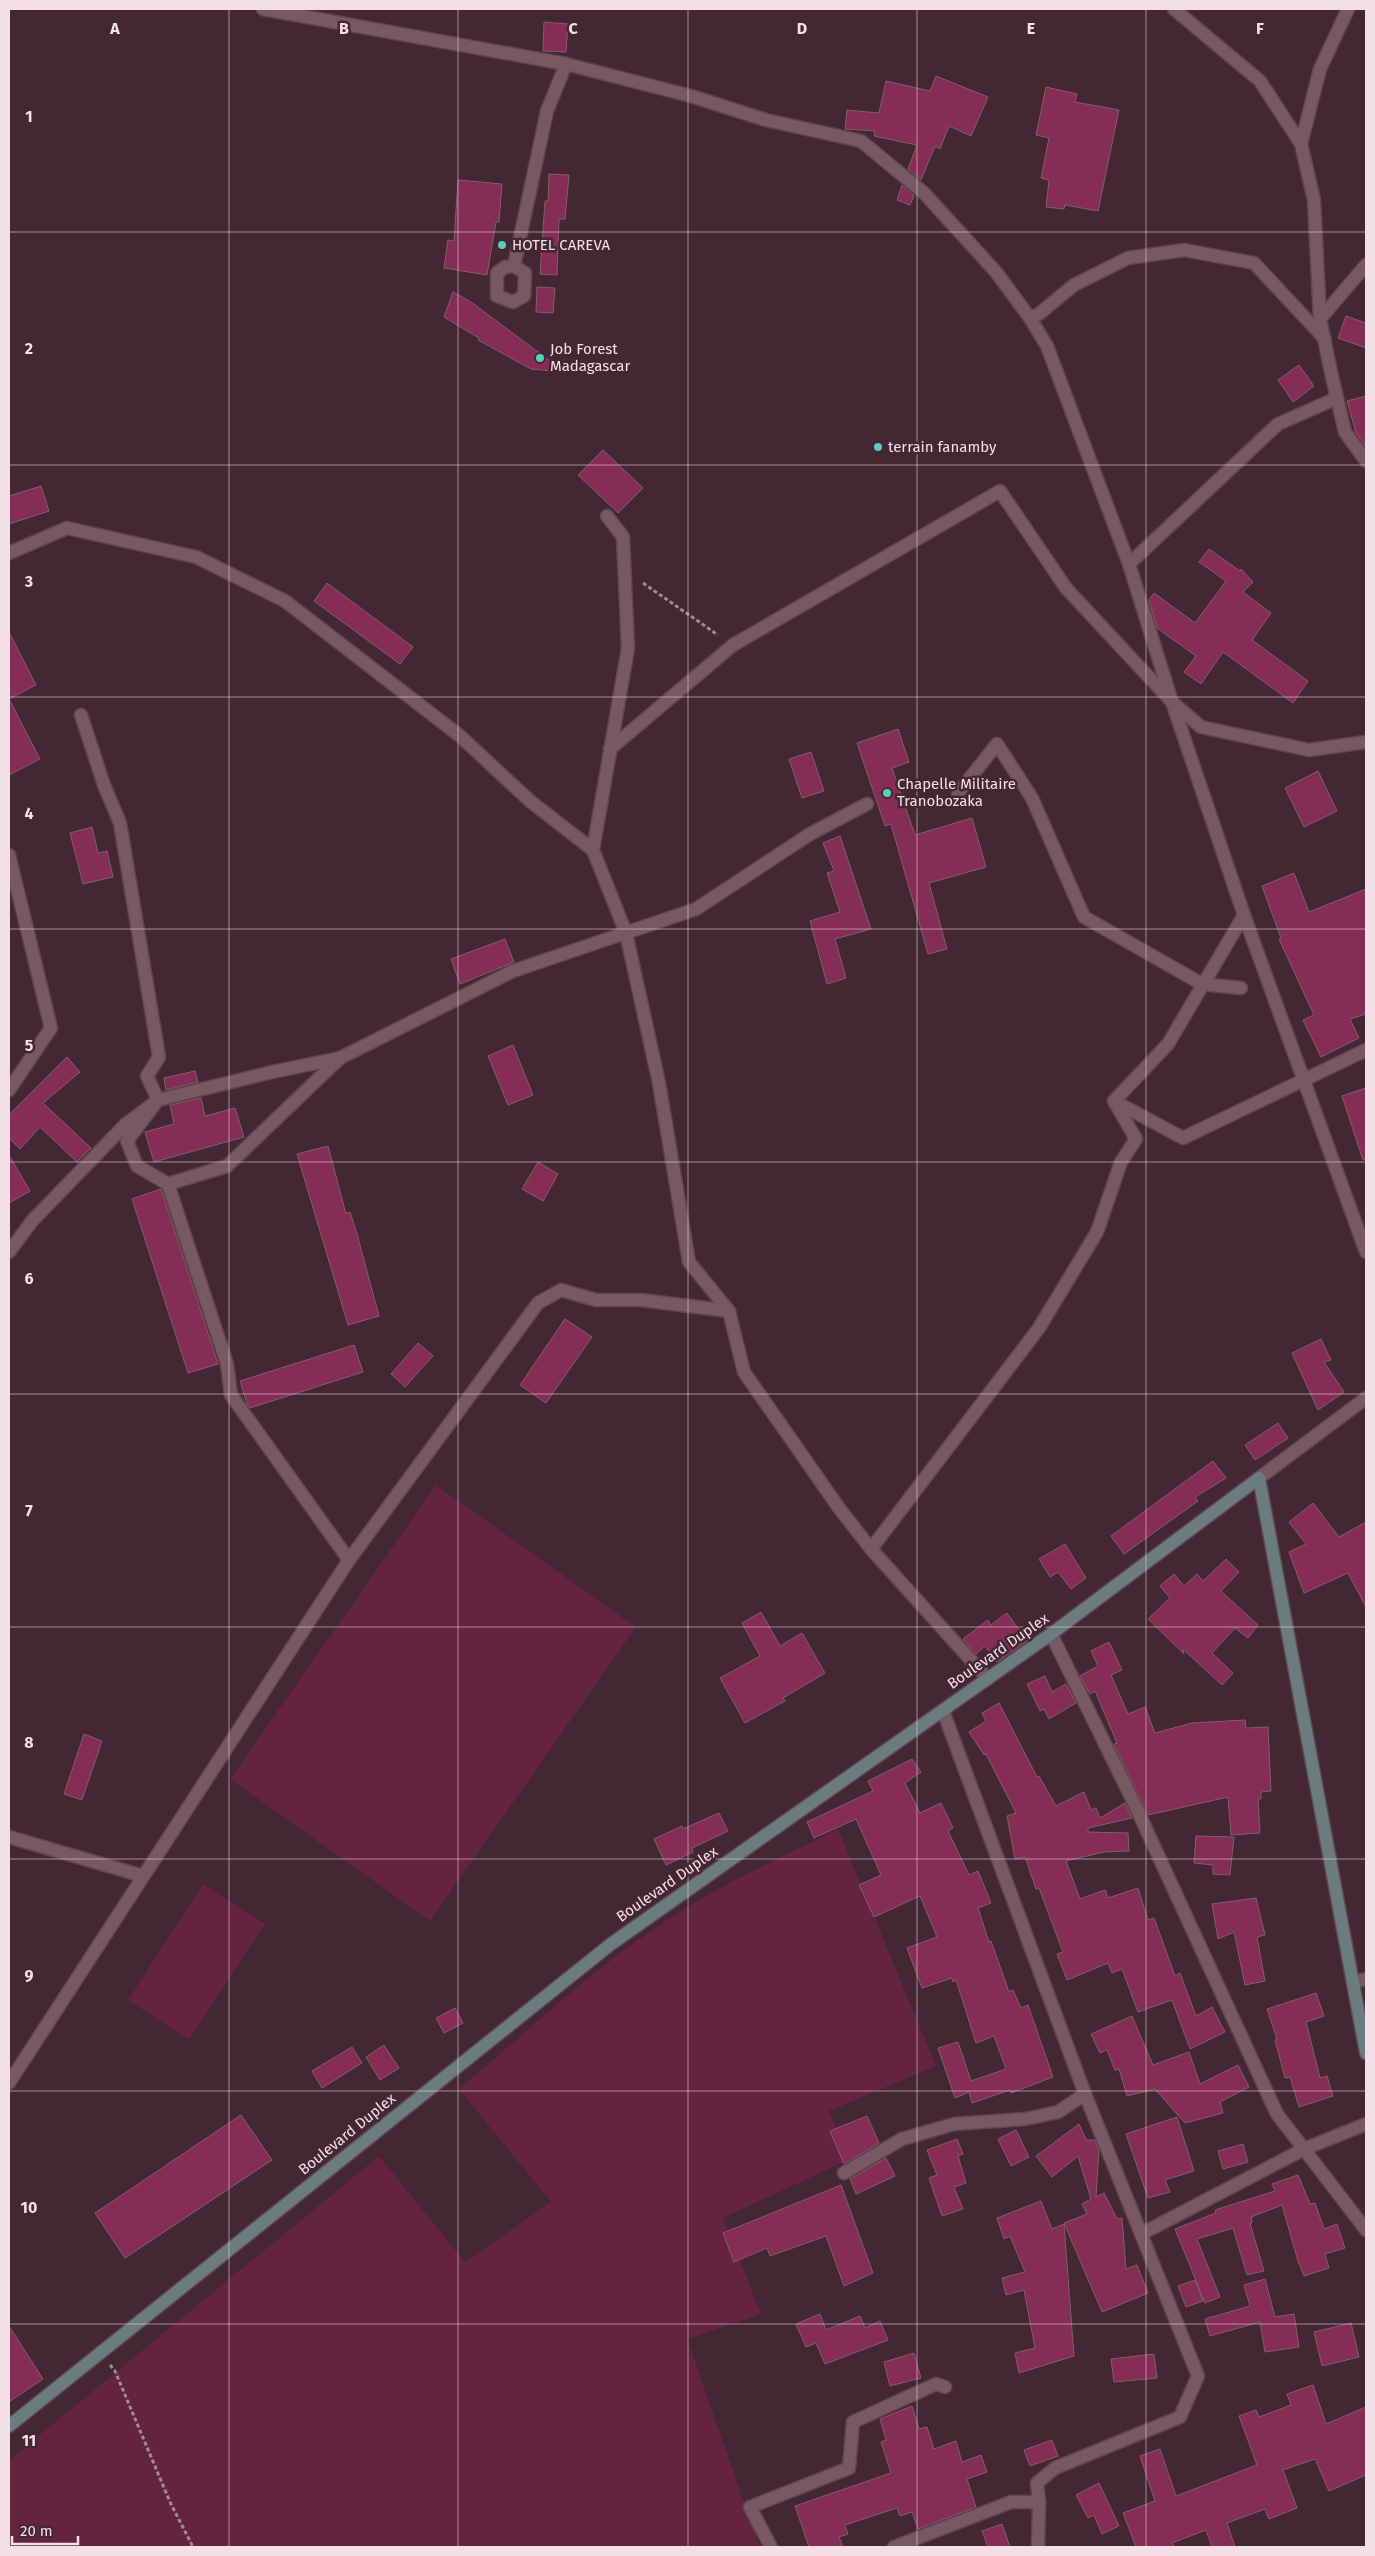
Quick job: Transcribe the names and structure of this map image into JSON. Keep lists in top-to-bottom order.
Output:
{
  "streets": {
    "main road": ["Boulevard Duplex"]
  },
  "places": [
    "HOTEL CAREVA",
    "Job Forest Madagascar",
    "terrain fanamby",
    "Chapelle Militaire Tranobozaka"
  ],
  "scale_bar": "20 m",
  "grid": {
    "columns": [
      "A",
      "B",
      "C",
      "D",
      "E",
      "F"
    ],
    "rows": [
      "1",
      "2",
      "3",
      "4",
      "5",
      "6",
      "7",
      "8",
      "9",
      "10",
      "11"
    ]
  }
}
